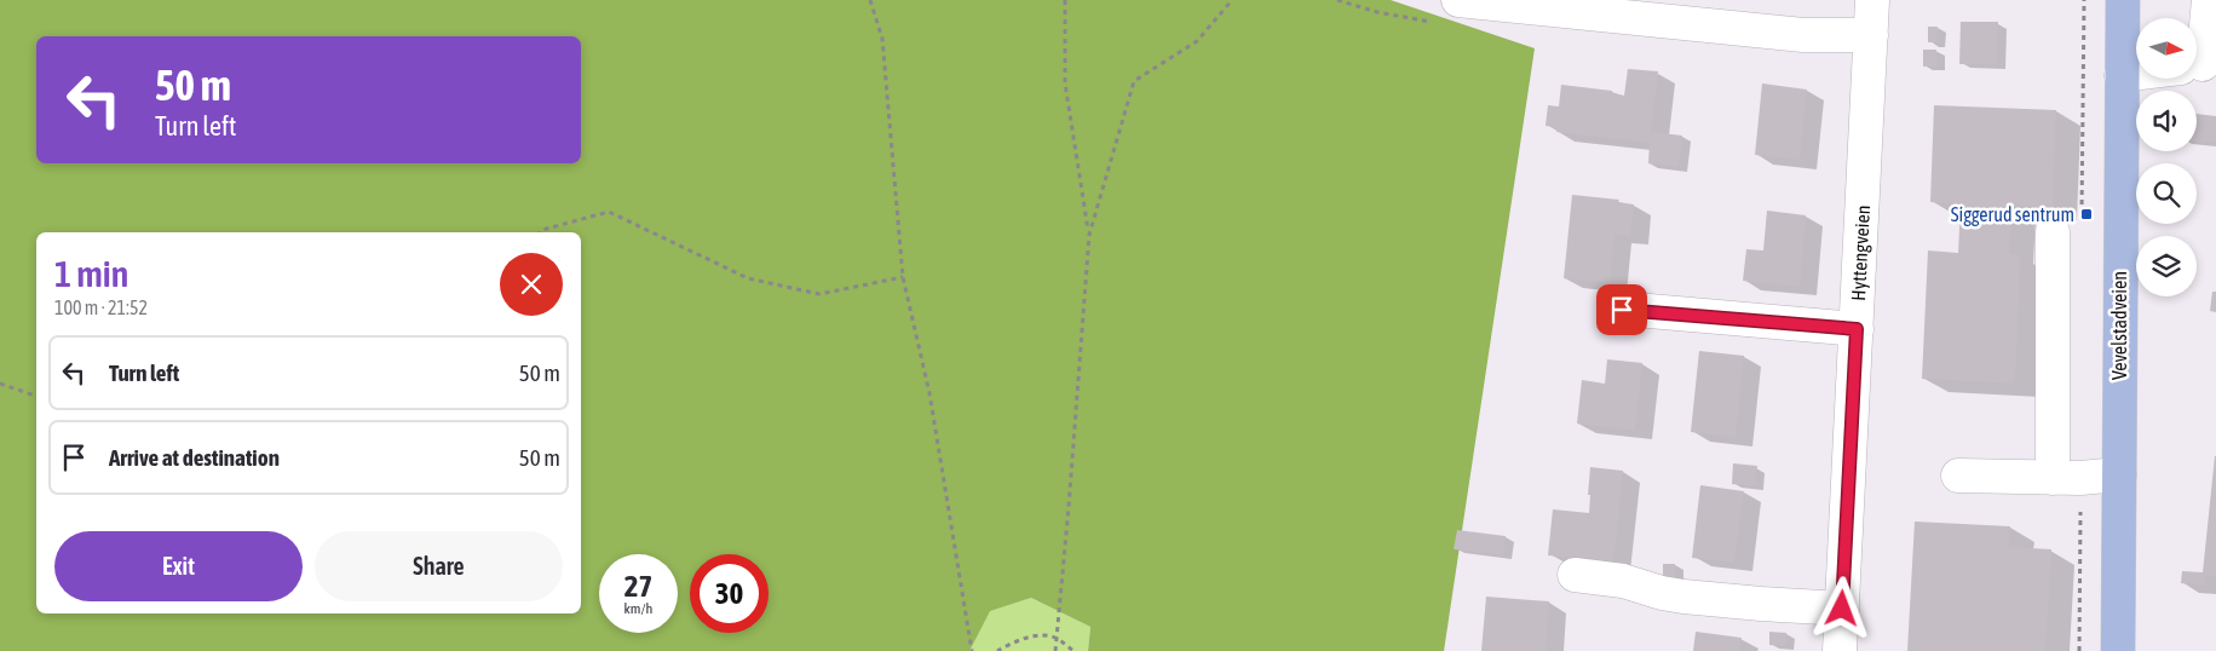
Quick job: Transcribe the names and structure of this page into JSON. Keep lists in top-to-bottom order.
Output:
{
  "streets": {
    "main road": ["Vevelstadveien"],
    "street": ["Hyttengveien"]
  },
  "places": {
    "transit": ["Siggerud sentrum"]
  },
  "north": "right",
  "page": {
    "turn": ["50 m", "Turn left"],
    "heading": ["1 min", "100 m · 21:52"],
    "list": [
      {
        "name": "Turn left",
        "value": "50 m"
      },
      {
        "name": "Arrive at destination",
        "value": "50 m"
      }
    ],
    "buttons": ["Exit", "Share"],
    "speed": "27 km/h",
    "limit": "30"
  }
}
